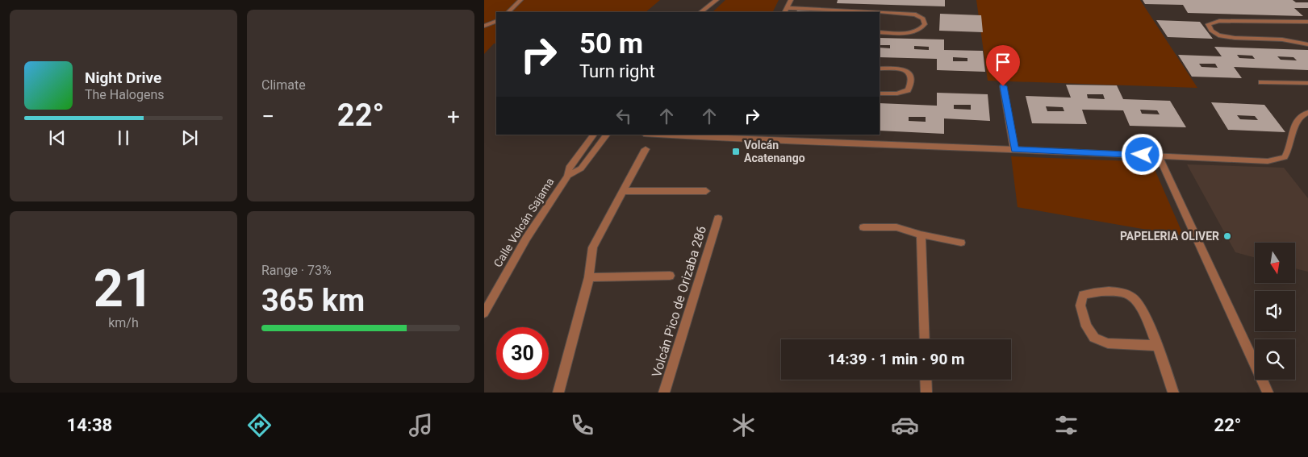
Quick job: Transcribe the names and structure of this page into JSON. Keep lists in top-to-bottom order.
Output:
{
  "streets": {
    "street": ["Calle Volcán Sajama", "Volcán Pico de Orizaba 286"]
  },
  "places": {
    "transit": ["Volcán Acatenango"],
    "other": ["PAPELERIA OLIVER"]
  },
  "north": "bottom",
  "page": {
    "tile": [
      "Climate",
      ["21", "km/h"],
      ["Range · 73%", "365 km"]
    ],
    "turn": ["50 m", "Turn right"],
    "song": ["Night Drive", "The Halogens"],
    "heat": ["−", "22°", "+"],
    "limit": "30",
    "trip": "14:39 · 1 min · 90 m",
    "tabs": ["14:38", "22°"]
  }
}
